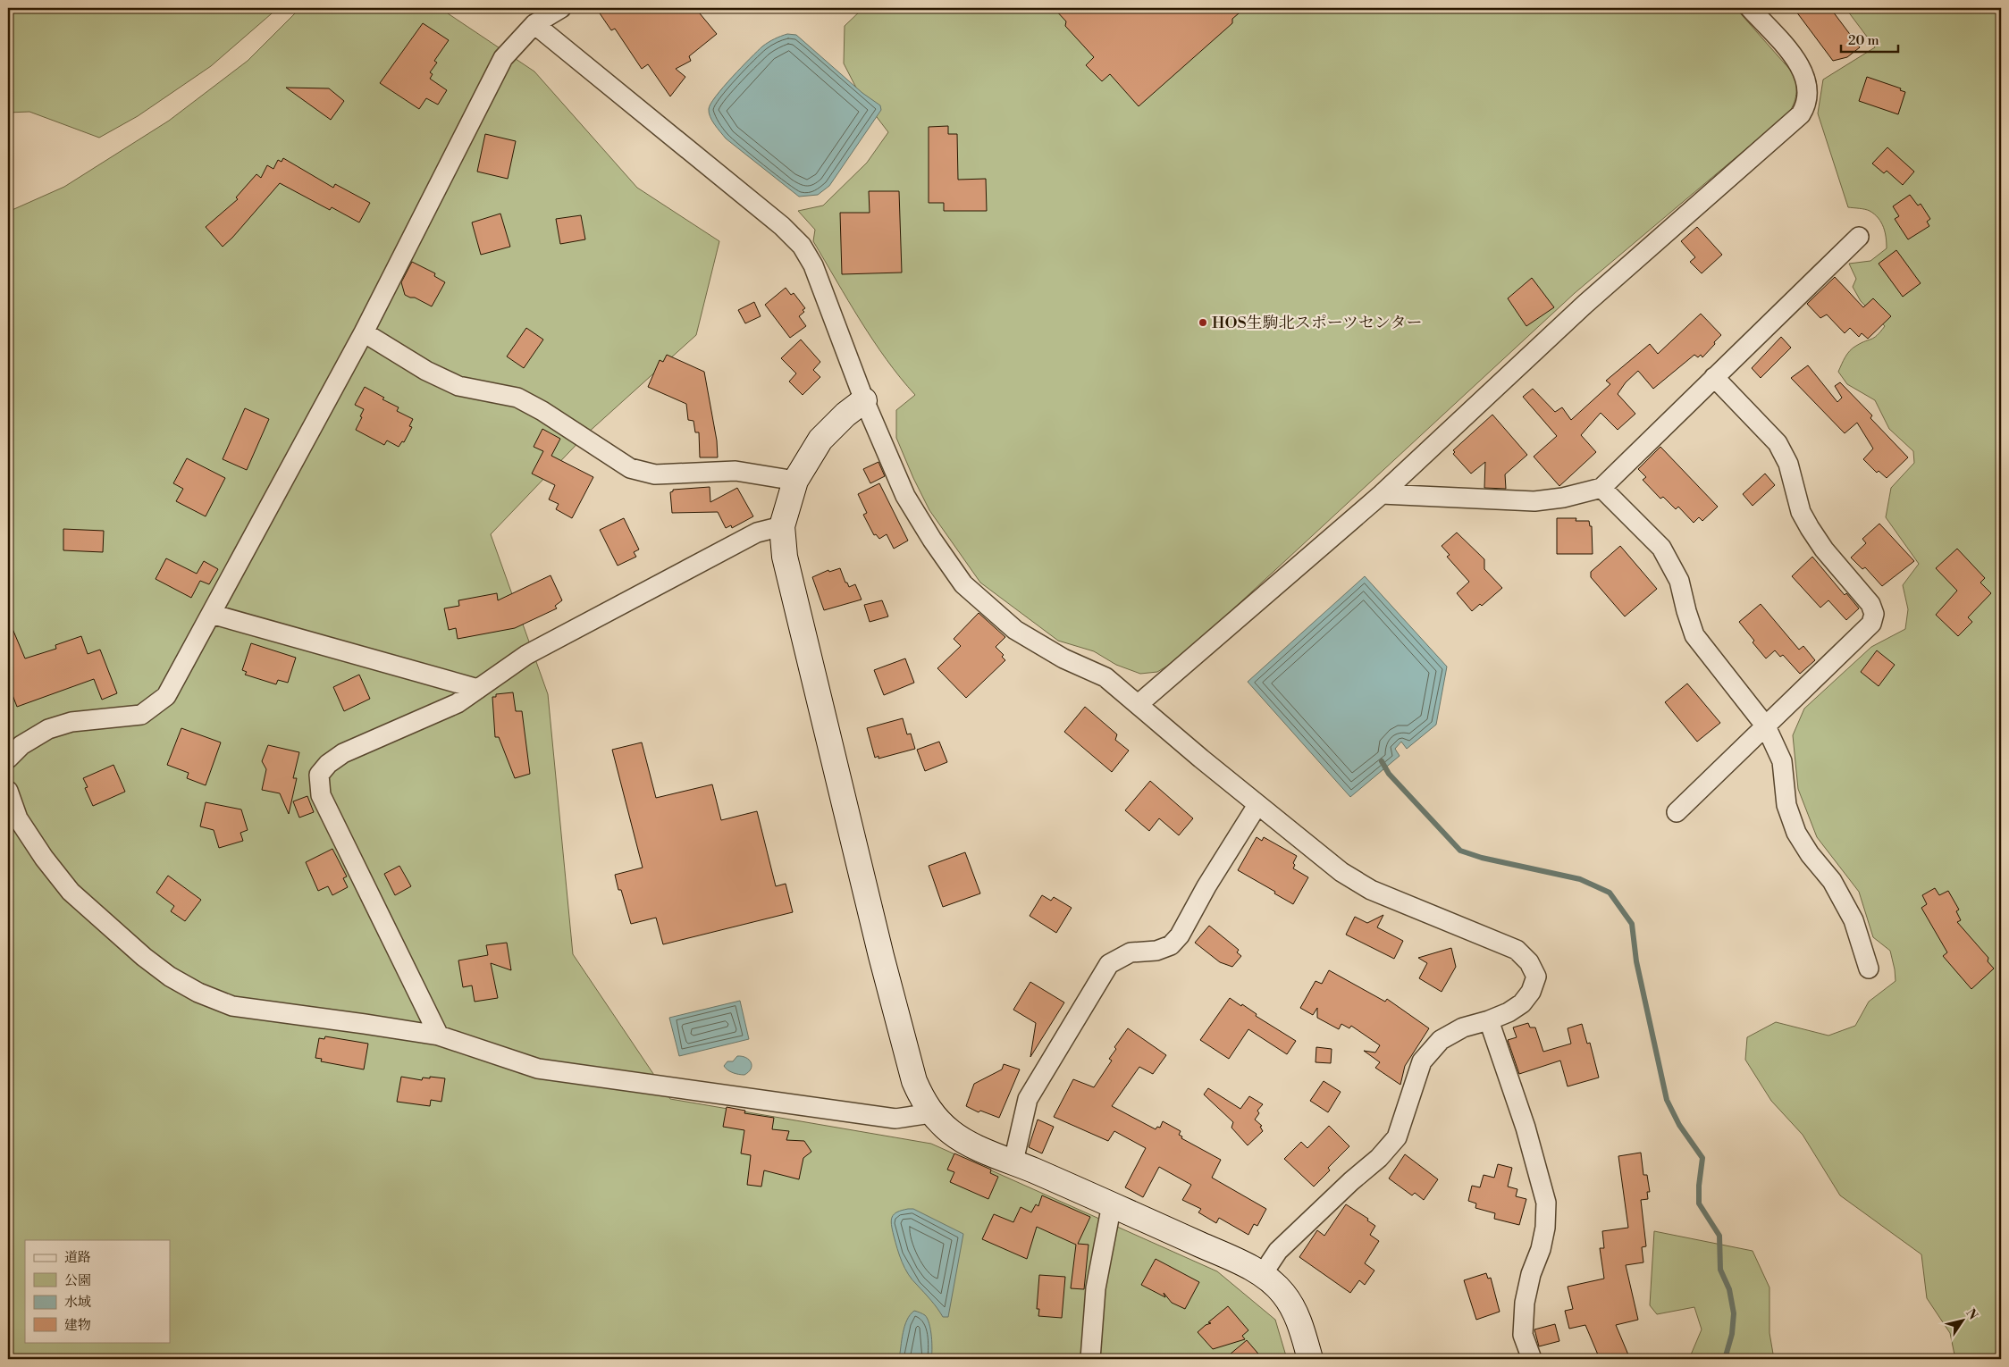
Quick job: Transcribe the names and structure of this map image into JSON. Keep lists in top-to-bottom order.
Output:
{
  "places": ["HOS生駒北スポーツセンター"],
  "legend": [
    "道路",
    "公園",
    "水域",
    "建物"
  ],
  "scale_bar": "20 m",
  "north": "top right"
}
